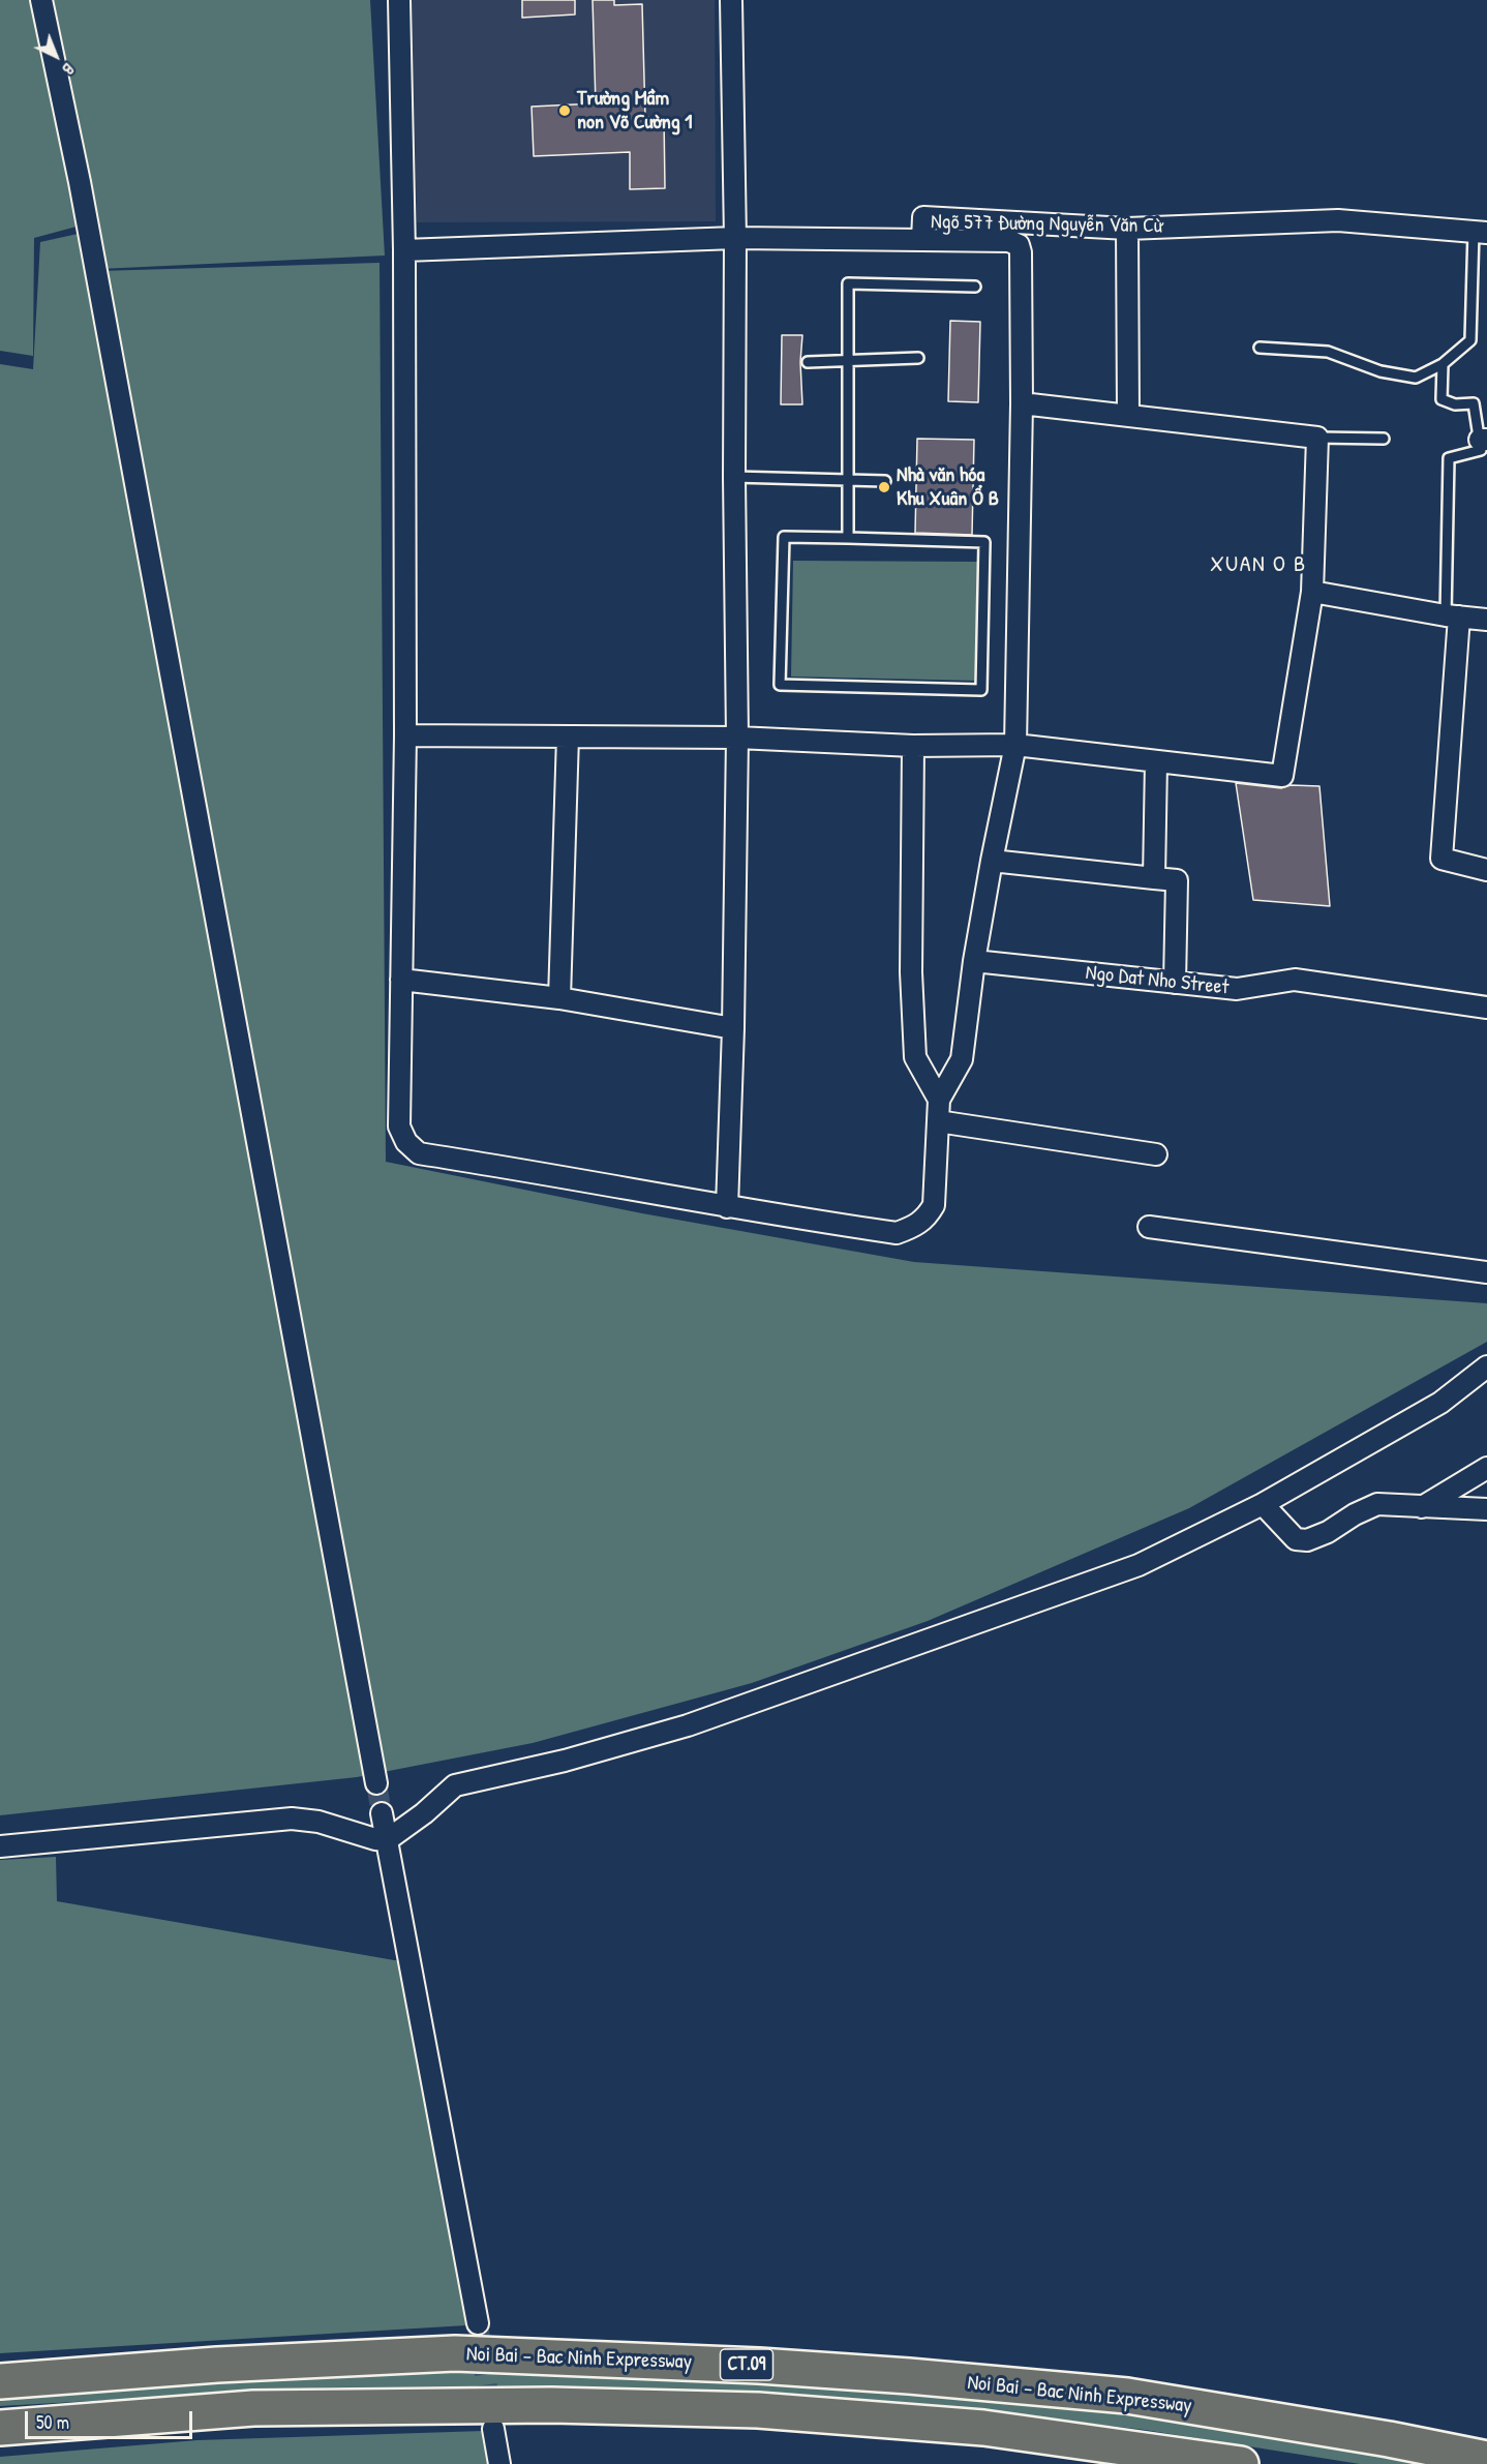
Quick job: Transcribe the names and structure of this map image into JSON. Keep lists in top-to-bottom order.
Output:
{
  "streets": {
    "highway": ["Noi Bai – Bac Ninh Expressway", "CT.09"],
    "street": ["Ngõ 577 Đường Nguyễn Văn Cừ", "Ngo Dat Nho Street"]
  },
  "districts": ["XUAN O B"],
  "places": ["Trường Mầm non Võ Cường 1", "Nhà văn hóa Khu Xuân Ổ B"],
  "scale_bar": "50 m",
  "north": "bottom right"
}
